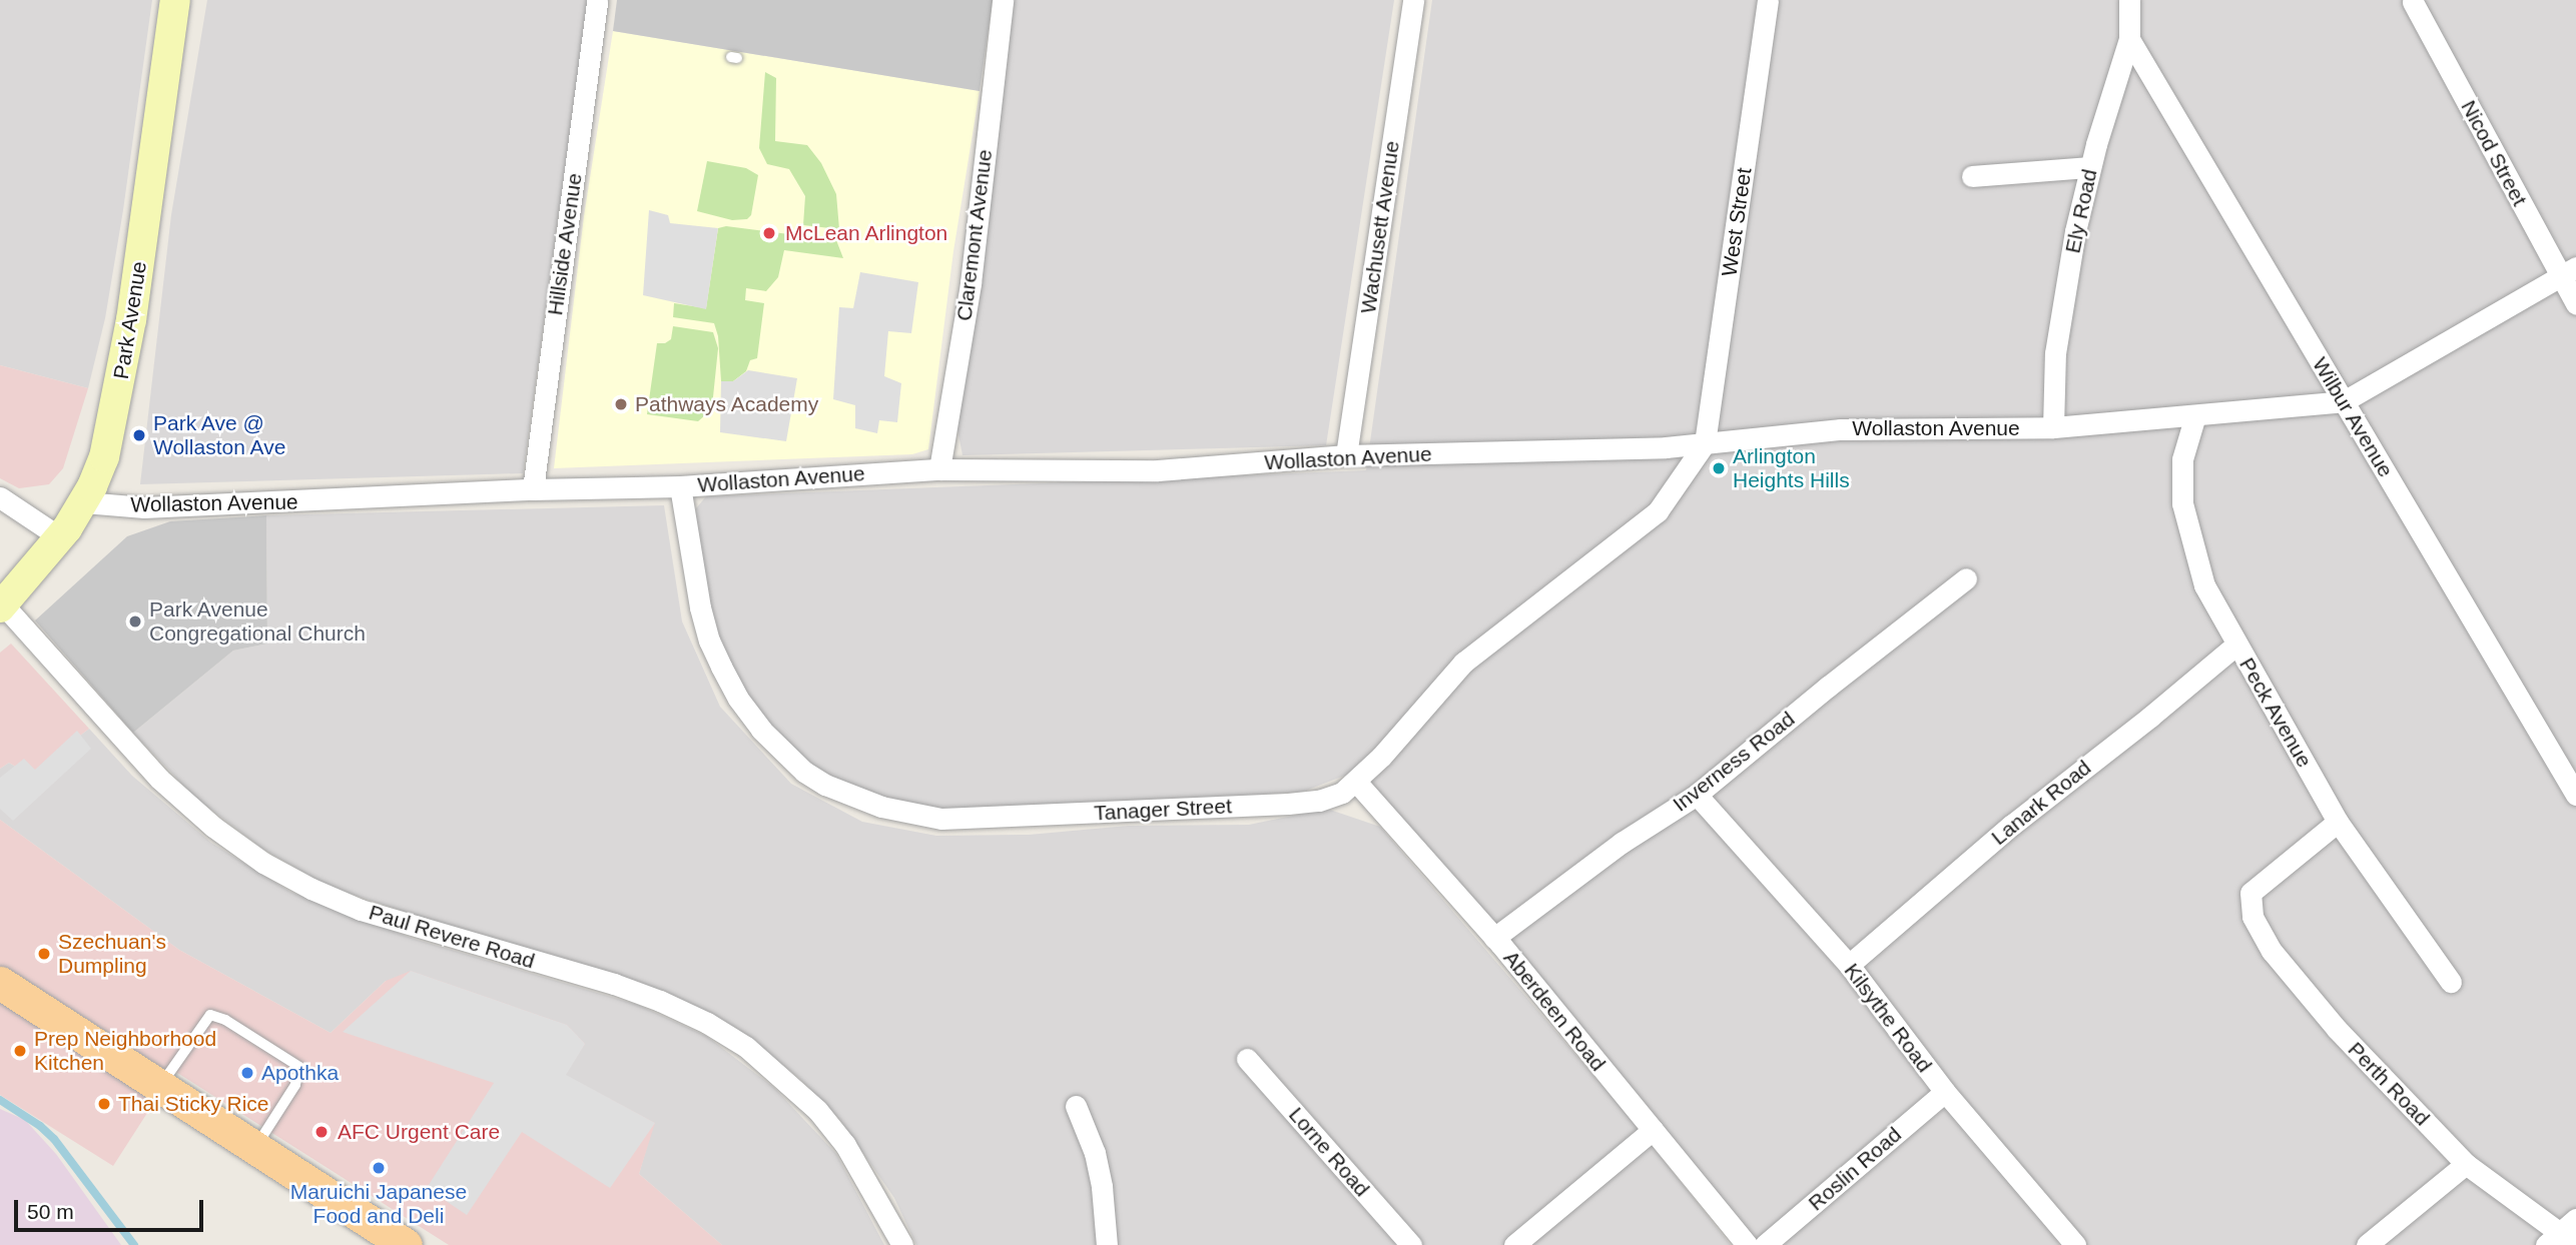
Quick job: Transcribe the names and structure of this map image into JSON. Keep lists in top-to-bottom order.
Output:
{
  "streets": {
    "main road": ["Park Avenue"],
    "street": [
      "Nicod Street",
      "Ely Road",
      "West Street",
      "Wachusett Avenue",
      "Claremont Avenue",
      "Hillside Avenue",
      "Wilbur Avenue",
      "Wollaston Avenue",
      "Peck Avenue",
      "Inverness Road",
      "Lanark Road",
      "Tanager Street",
      "Paul Revere Road",
      "Aberdeen Road",
      "Kilsythe Road",
      "Perth Road",
      "Lorne Road",
      "Roslin Road"
    ]
  },
  "crossings": [
    ["Nicod Street", "Wollaston Avenue"],
    ["Ely Road", "Wilbur Avenue"],
    ["Ely Road", "Wollaston Avenue"],
    ["West Street", "Wollaston Avenue"],
    ["West Street", "Tanager Street"],
    ["Wachusett Avenue", "Wollaston Avenue"],
    ["Claremont Avenue", "Wollaston Avenue"],
    ["Hillside Avenue", "Wollaston Avenue"],
    ["Park Avenue", "Wollaston Avenue"],
    ["Park Avenue", "Paul Revere Road"],
    ["Wilbur Avenue", "Wollaston Avenue"],
    ["Wollaston Avenue", "Peck Avenue"],
    ["Wollaston Avenue", "Tanager Street"],
    ["Peck Avenue", "Lanark Road"],
    ["Peck Avenue", "Perth Road"],
    ["Inverness Road", "Aberdeen Road"],
    ["Inverness Road", "Kilsythe Road"],
    ["Lanark Road", "Kilsythe Road"],
    ["Tanager Street", "Aberdeen Road"],
    ["Kilsythe Road", "Roslin Road"]
  ],
  "places": [
    "McLean Arlington",
    "Pathways Academy",
    "Park Ave @ Wollaston Ave",
    "Arlington Heights Hills",
    "Park Avenue Congregational Church",
    "Szechuan's Dumpling",
    "Prep Neighborhood Kitchen",
    "Apothka",
    "Thai Sticky Rice",
    "AFC Urgent Care",
    "Maruichi Japanese Food and Deli"
  ],
  "scale_bar": "50 m"
}
